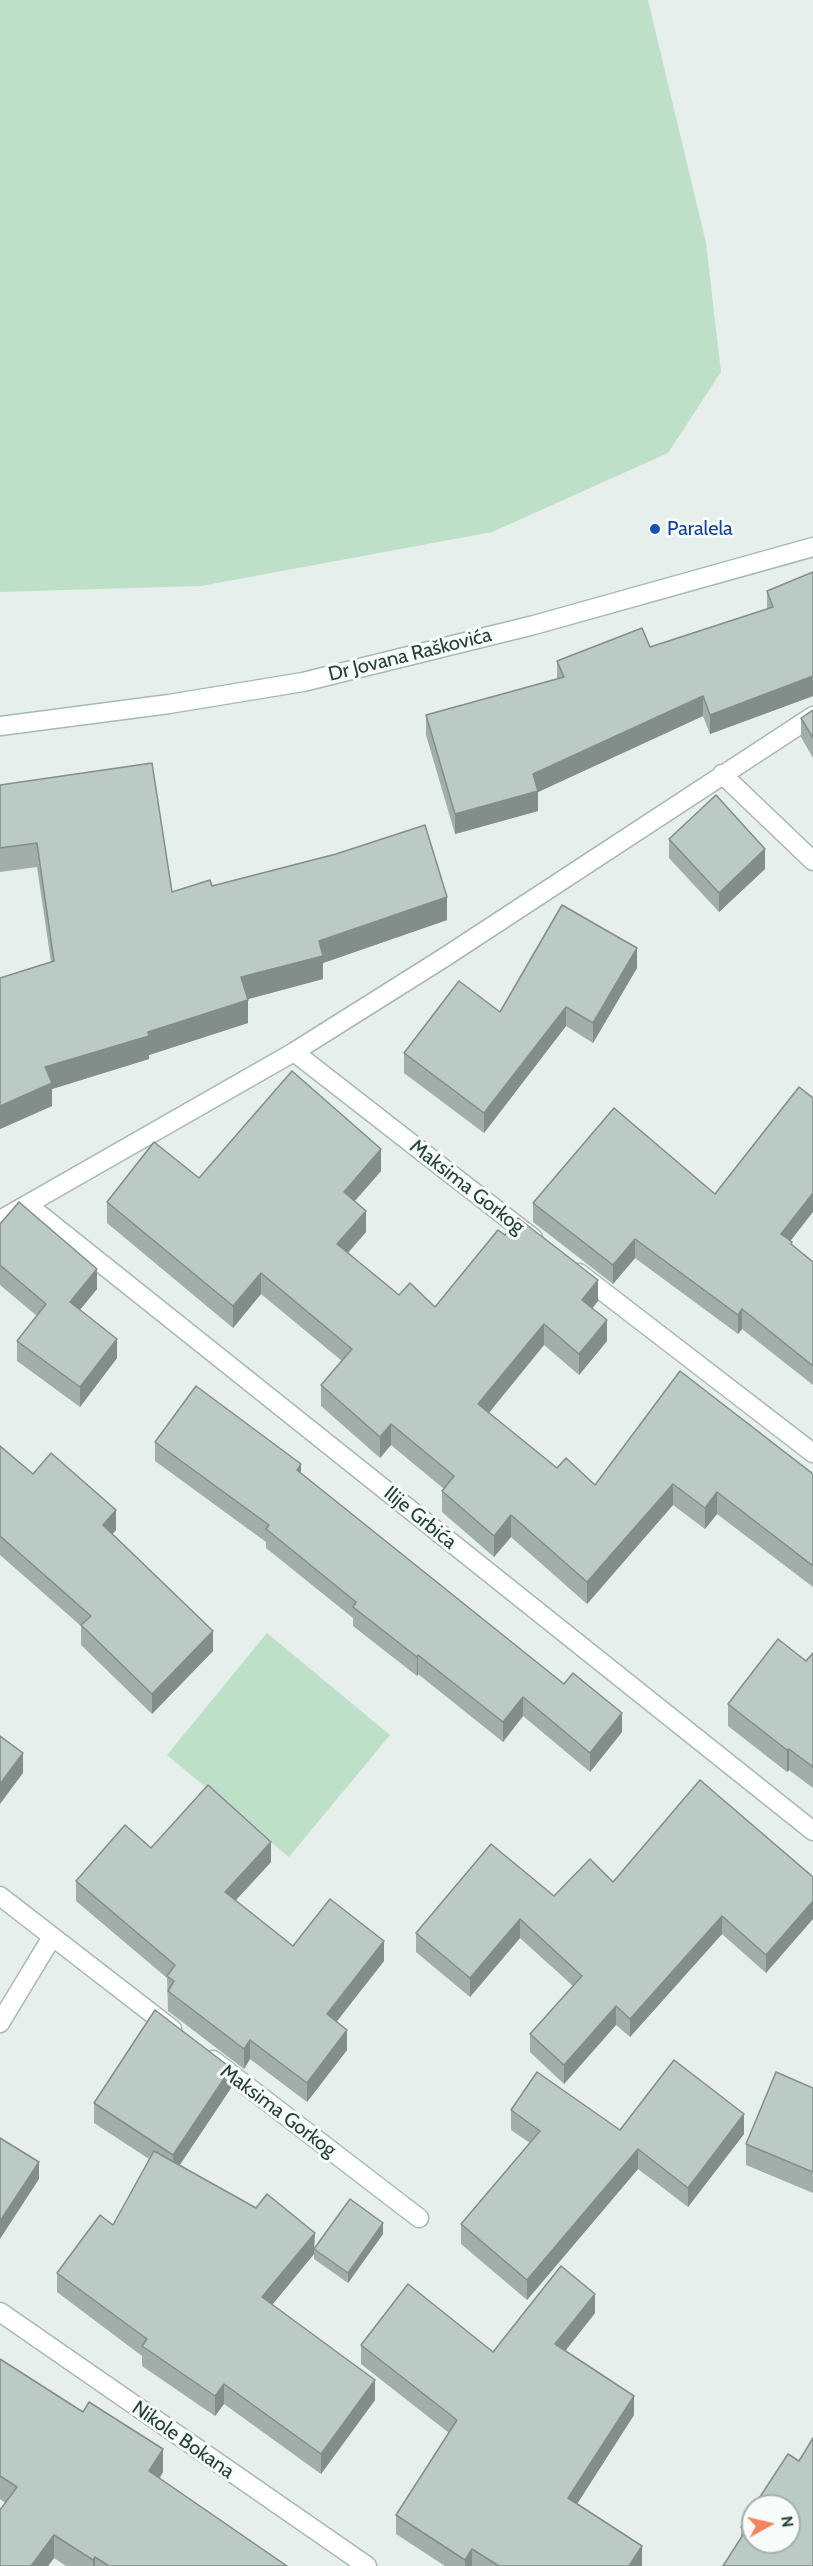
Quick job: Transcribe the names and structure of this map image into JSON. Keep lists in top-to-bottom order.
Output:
{
  "streets": {
    "street": [
      "Dr Jovana Raškovića",
      "Maksima Gorkog",
      "Ilije Grbića",
      "Nikole Bokana"
    ]
  },
  "places": ["Paralela"],
  "north": "right"
}
